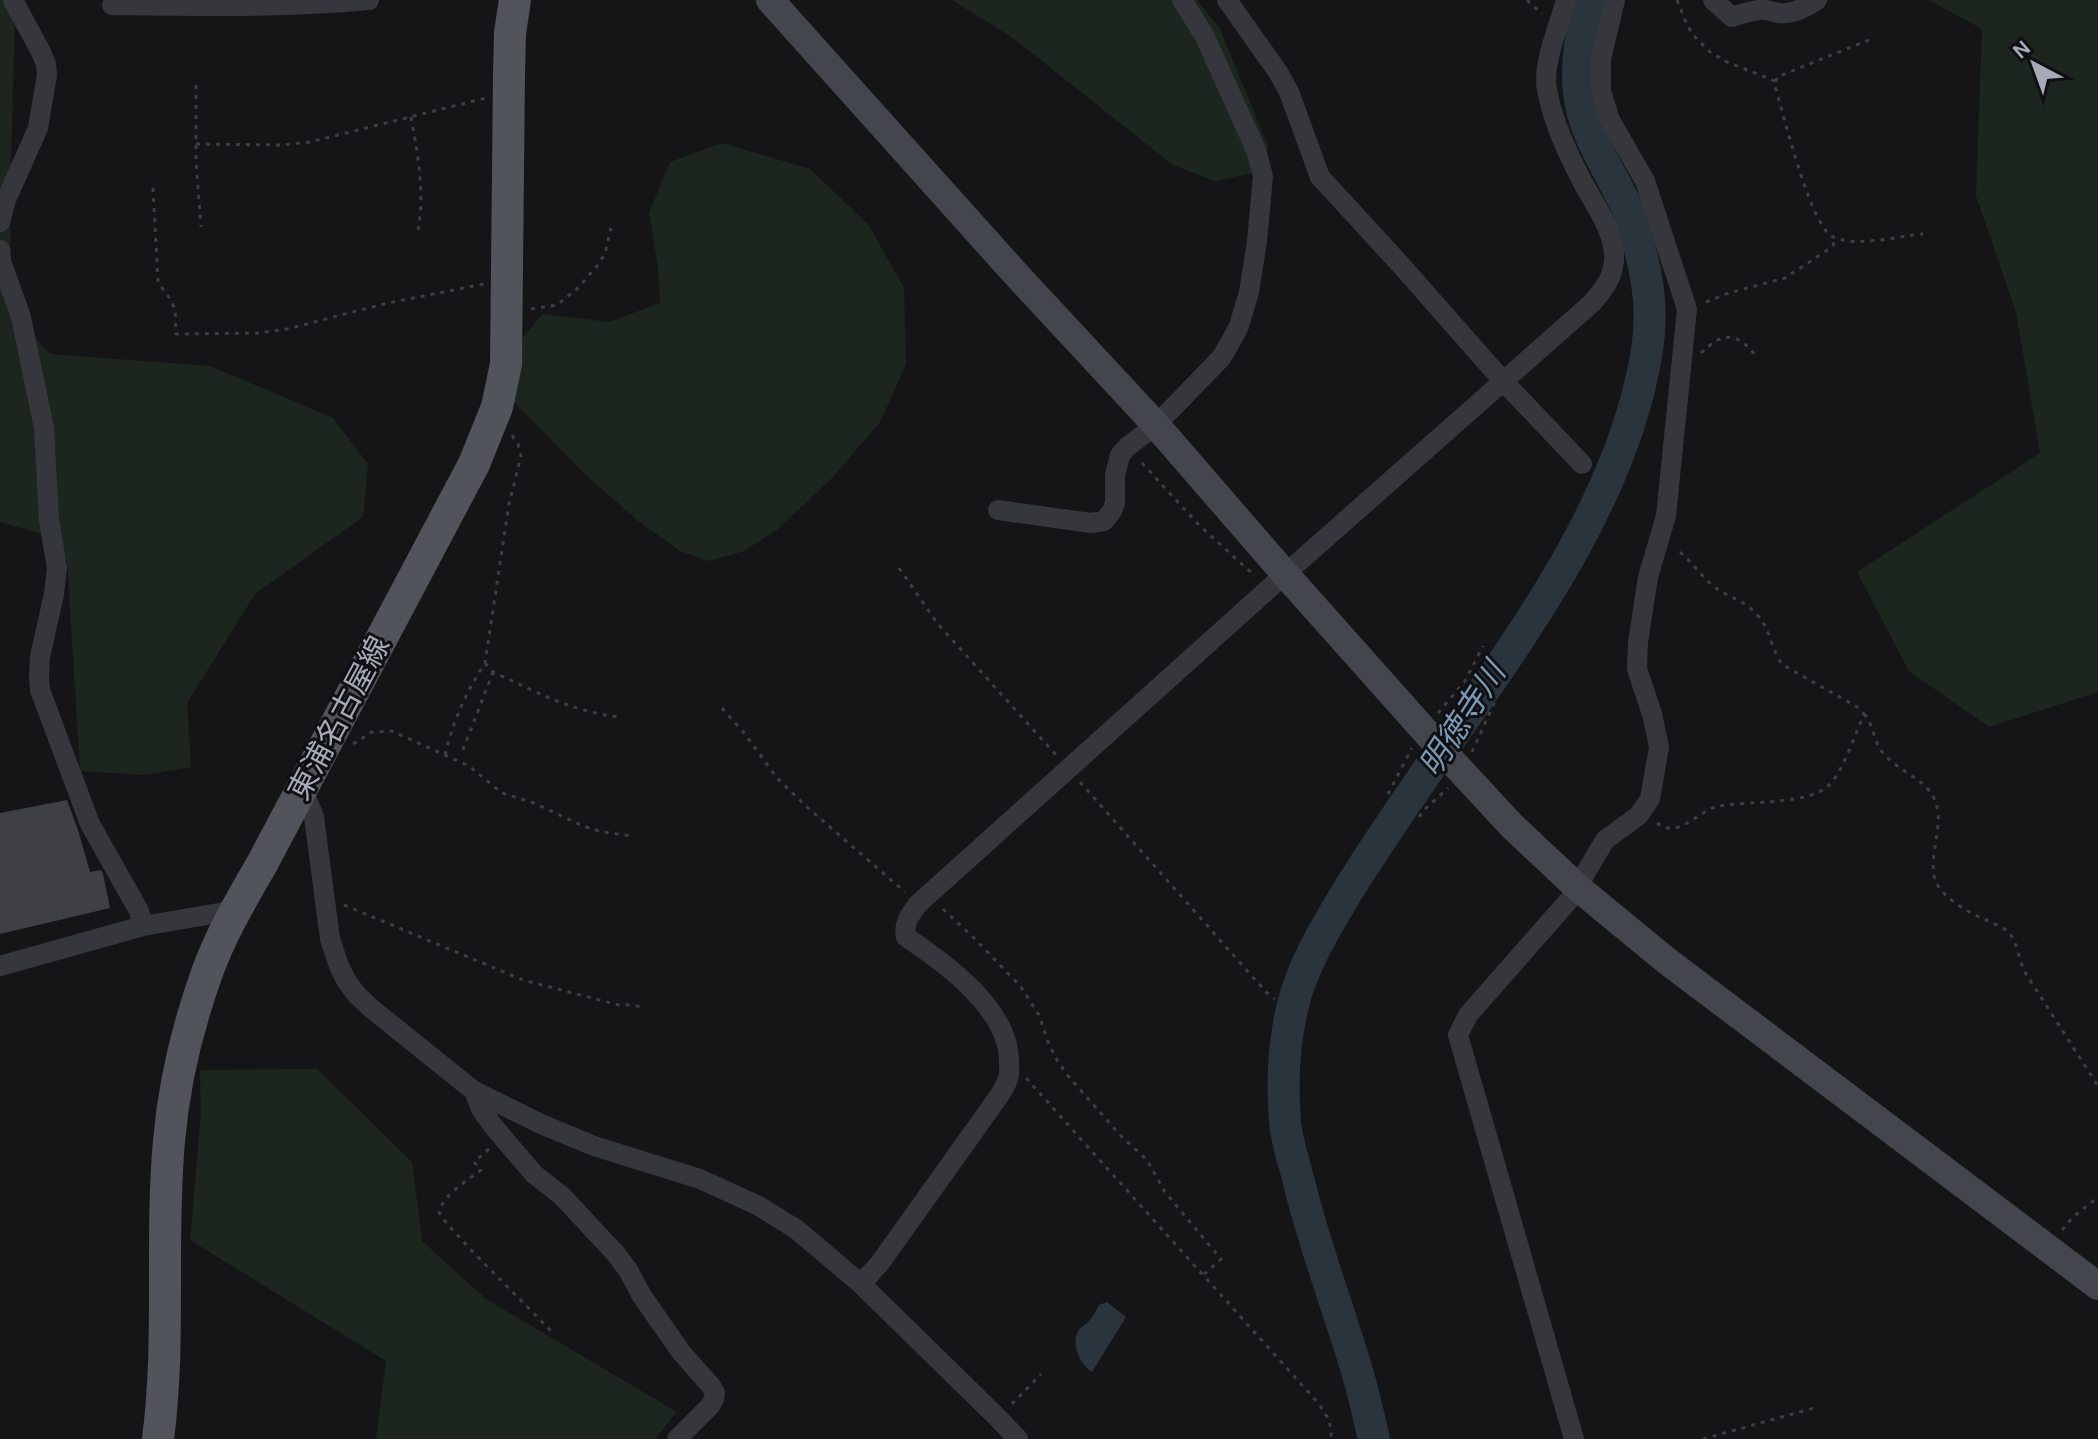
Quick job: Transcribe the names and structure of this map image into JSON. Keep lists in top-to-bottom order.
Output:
{
  "streets": {
    "main road": ["東浦名古屋線"]
  },
  "water": ["明徳寺川"],
  "north": "top left"
}
